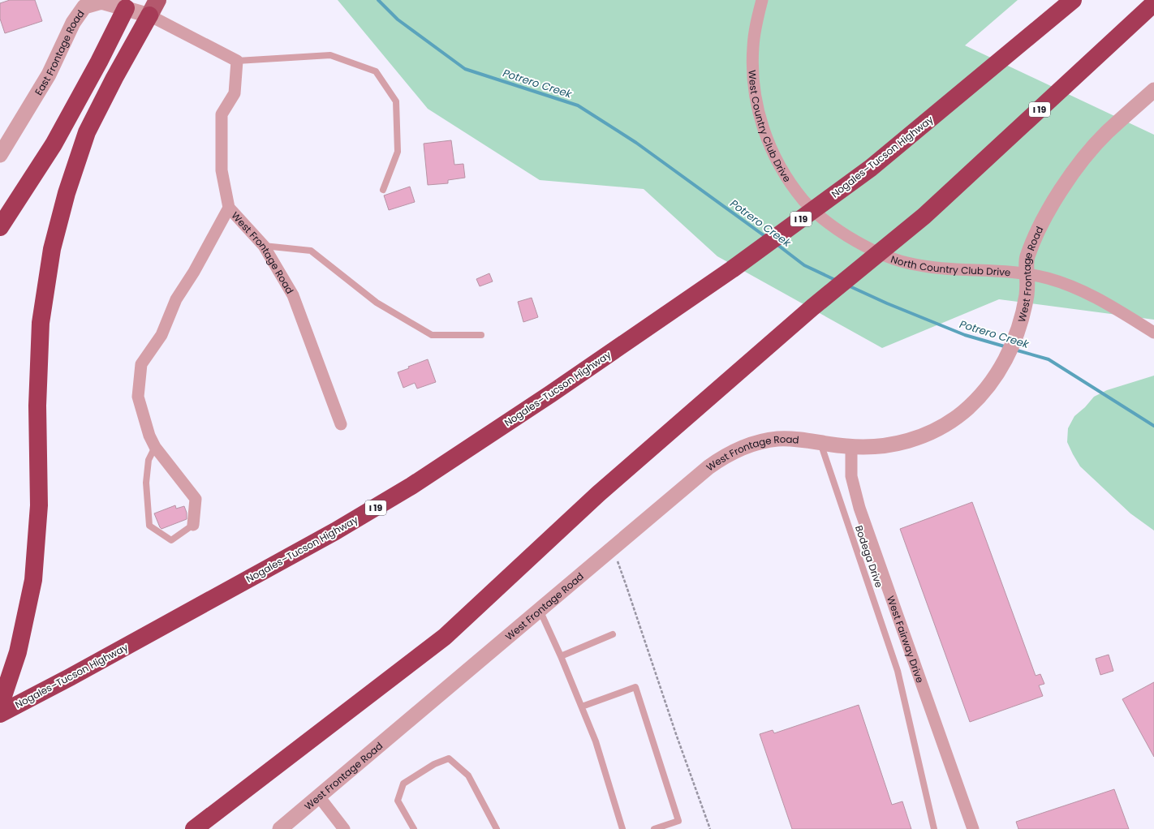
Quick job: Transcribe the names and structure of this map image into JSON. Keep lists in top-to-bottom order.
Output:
{
  "streets": {
    "highway": ["I 19", "Nogales–Tucson Highway"],
    "street": [
      "East Frontage Road",
      "West Country Club Drive",
      "West Frontage Road",
      "North Country Club Drive",
      "West Fairway Drive"
    ],
    "lane": ["Bodega Drive"]
  },
  "crossings": [
    ["West Country Club Drive", "North Country Club Drive"],
    ["West Frontage Road", "North Country Club Drive"],
    ["West Frontage Road", "Bodega Drive"],
    ["West Frontage Road", "West Fairway Drive"]
  ],
  "water": ["Potrero Creek"]
}
